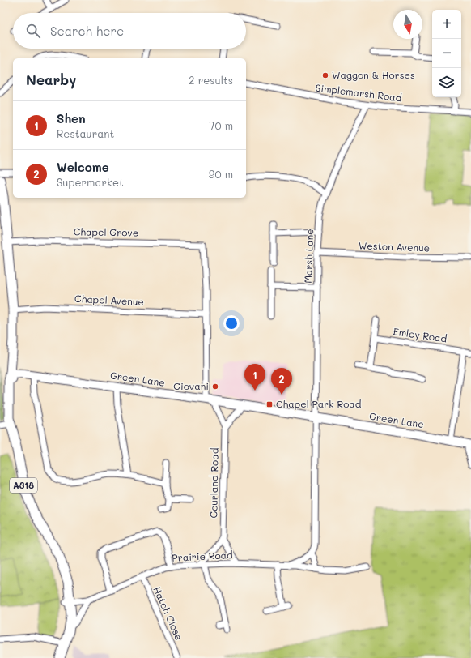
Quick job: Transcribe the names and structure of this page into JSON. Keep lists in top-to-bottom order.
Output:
{
  "streets": {
    "main road": ["A318"],
    "street": [
      "Simplemarsh Road",
      "Chapel Grove",
      "Weston Avenue",
      "Marsh Lane",
      "Chapel Avenue",
      "Emley Road",
      "Green Lane",
      "Courland Road",
      "Prairie Road",
      "Hatch Close"
    ]
  },
  "crossings": [
    ["Simplemarsh Road", "Marsh Lane"],
    ["Chapel Grove", "Chapel Avenue"],
    ["Chapel Grove", "A318"],
    ["Weston Avenue", "Marsh Lane"],
    ["Marsh Lane", "Green Lane"],
    ["Chapel Avenue", "A318"],
    ["Green Lane", "Courland Road"],
    ["Green Lane", "A318"],
    ["A318", "Prairie Road"],
    ["Prairie Road", "Hatch Close"]
  ],
  "places": {
    "other": ["Waggon & Horses", "Giovani"],
    "transit": ["Chapel Park Road"]
  },
  "north": "bottom",
  "page": {
    "map_buttons": ["+", "−"],
    "search": "Search here",
    "heading": ["Nearby", "2 results"],
    "list": [
      {
        "mark": "1",
        "name": "Shen",
        "note": "Restaurant",
        "value": "70 m"
      },
      {
        "mark": "2",
        "name": "Welcome",
        "note": "Supermarket",
        "value": "90 m"
      }
    ],
    "pins": ["1", "2"]
  }
}
